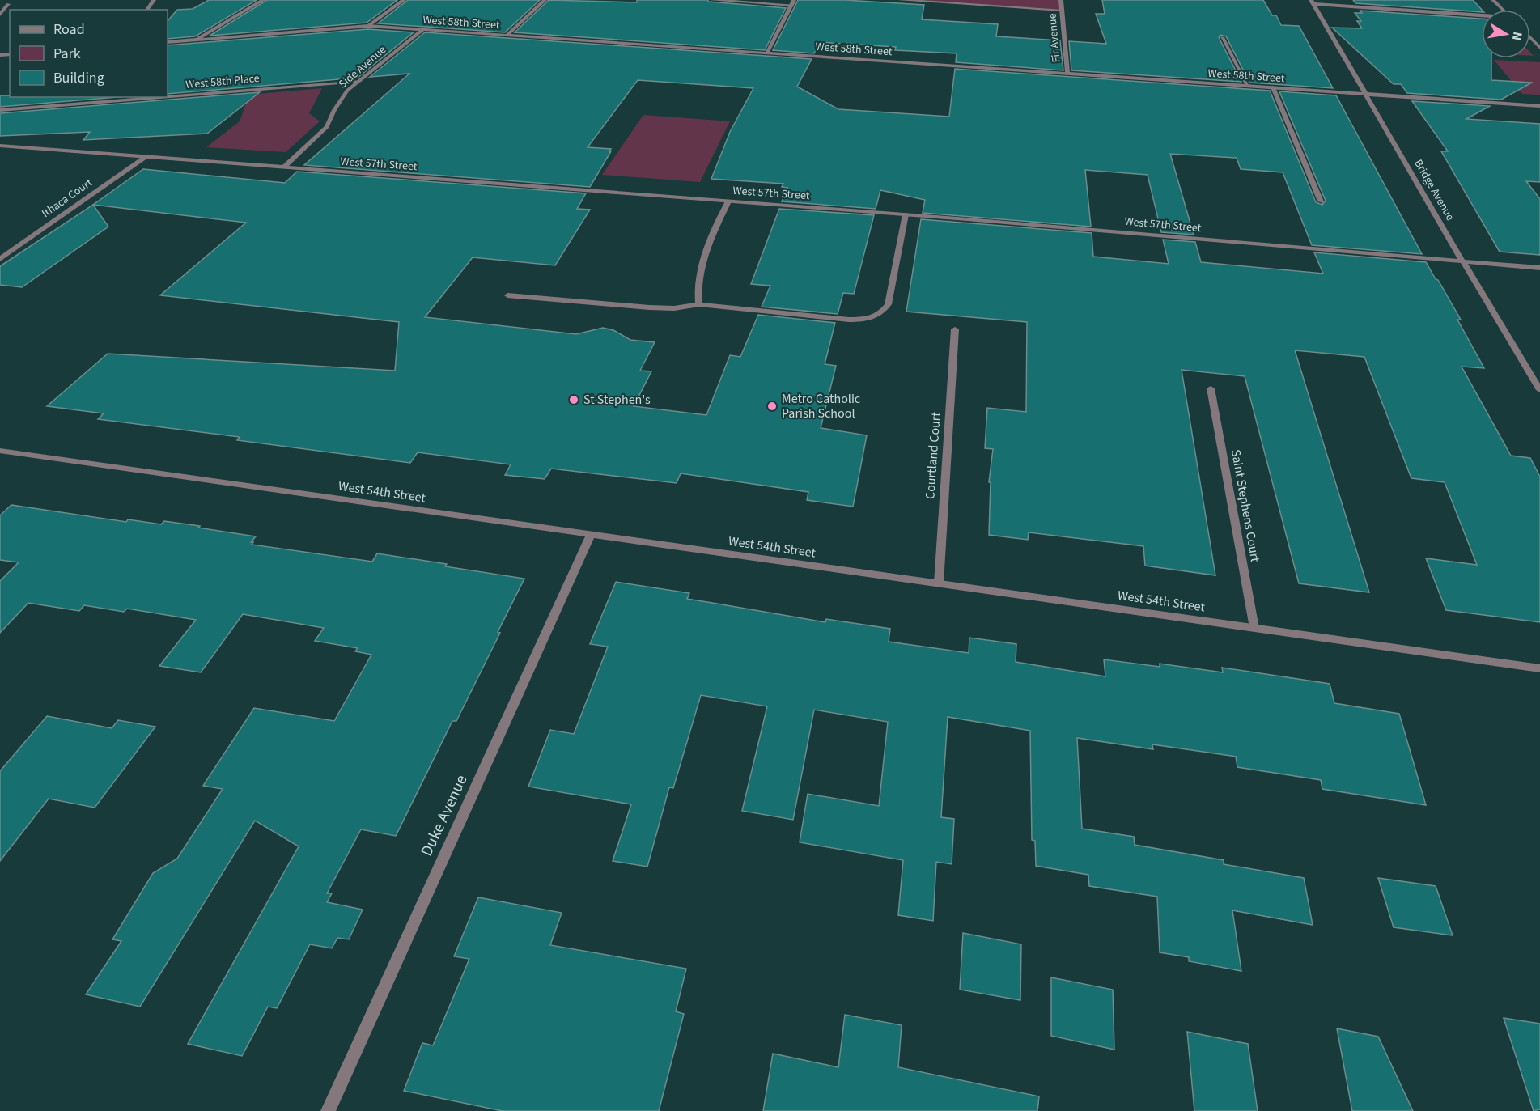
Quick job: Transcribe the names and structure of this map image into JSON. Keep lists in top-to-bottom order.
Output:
{
  "streets": {
    "street": [
      "West 58th Street",
      "Fir Avenue",
      "Side Avenue",
      "West 58th Place",
      "West 57th Street",
      "Bridge Avenue",
      "Ithaca Court",
      "Courtland Court",
      "West 54th Street",
      "Saint Stephens Court",
      "Duke Avenue"
    ]
  },
  "crossings": [
    ["West 58th Street", "Fir Avenue"],
    ["West 58th Street", "Side Avenue"],
    ["West 58th Street", "Bridge Avenue"],
    ["Side Avenue", "West 58th Place"],
    ["Side Avenue", "West 57th Street"],
    ["West 57th Street", "Bridge Avenue"],
    ["West 57th Street", "Ithaca Court"],
    ["Courtland Court", "West 54th Street"],
    ["West 54th Street", "Saint Stephens Court"],
    ["West 54th Street", "Duke Avenue"]
  ],
  "places": ["St Stephen's", "Metro Catholic Parish School"],
  "legend": ["Road", "Park", "Building"],
  "north": "right"
}
